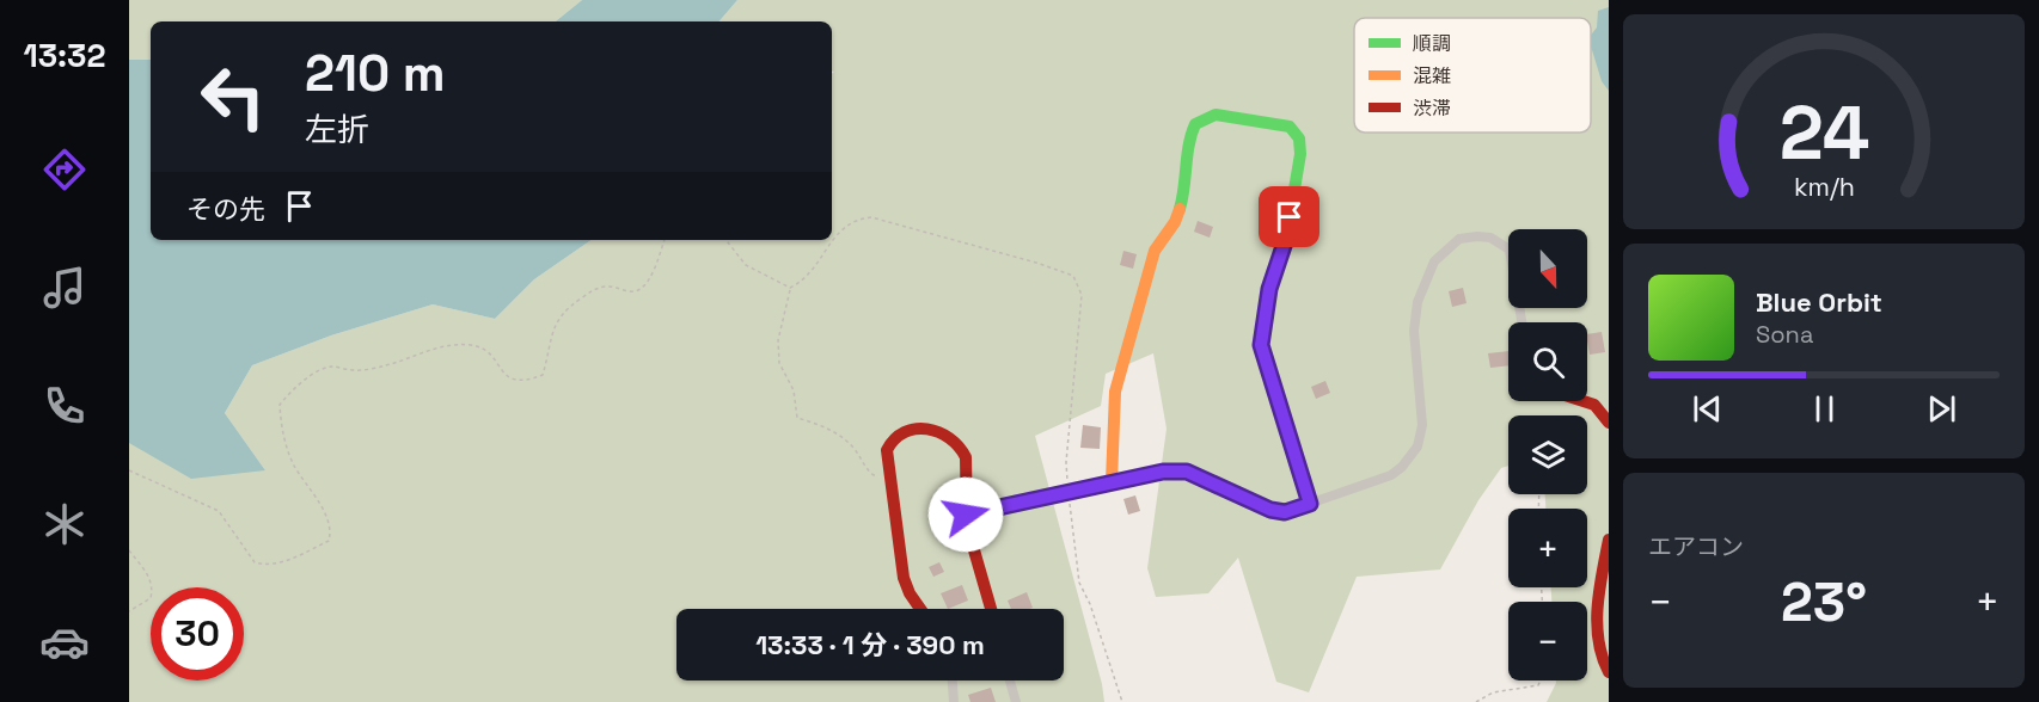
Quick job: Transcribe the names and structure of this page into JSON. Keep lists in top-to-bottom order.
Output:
{
  "legend": ["順調", "混雑", "渋滞"],
  "north": "bottom",
  "page": {
    "tabs": "13:32",
    "turn": ["210 m", "左折"],
    "then": "その先",
    "map_buttons": ["+", "−"],
    "song": ["Blue Orbit", "Sona"],
    "tile": "エアコン",
    "heat": ["−", "23°", "+"],
    "limit": "30",
    "trip": "13:33 · 1 分 · 390 m",
    "gauge": ["24", "km/h"]
  }
}
